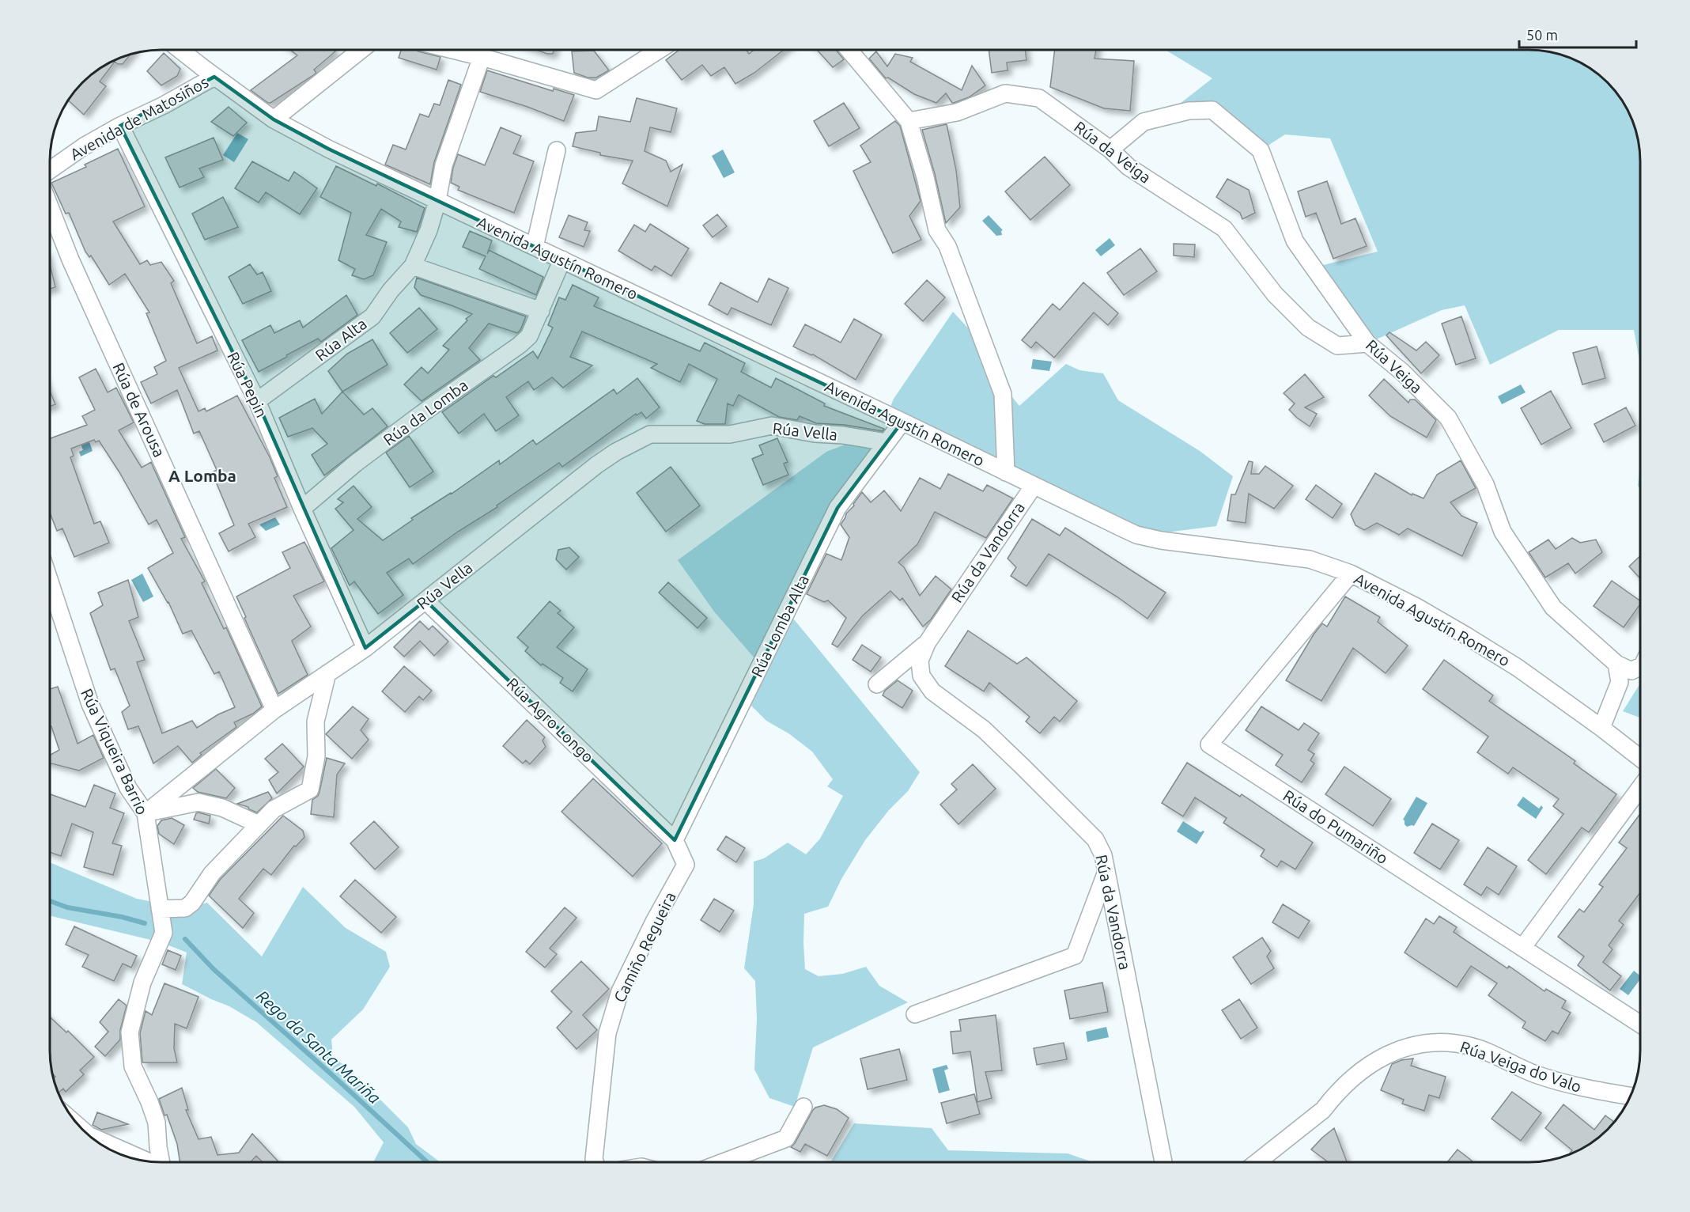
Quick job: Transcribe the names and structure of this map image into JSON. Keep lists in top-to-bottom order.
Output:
{
  "streets": {
    "street": [
      "Avenida de Matosiños",
      "Rúa da Veiga",
      "Avenida Agustín Romero",
      "Rúa Alta",
      "Rúa Veiga",
      "Rúa Pepin",
      "Rúa de Arousa",
      "Rúa da Lomba",
      "Rúa Vella",
      "Rúa da Vandorra",
      "Rúa Lomba Alta",
      "Rúa Agro Longo",
      "Rúa Viqueira Barrio",
      "Rúa do Pumariño",
      "Camiño Regueira",
      "Rúa Veiga do Valo"
    ]
  },
  "crossings": [
    ["Avenida de Matosiños", "Avenida Agustín Romero"],
    ["Avenida de Matosiños", "Rúa Pepin"],
    ["Rúa da Veiga", "Rúa Veiga"],
    ["Avenida Agustín Romero", "Rúa da Lomba"],
    ["Avenida Agustín Romero", "Rúa da Vandorra"],
    ["Avenida Agustín Romero", "Rúa Lomba Alta"],
    ["Avenida Agustín Romero", "Rúa do Pumariño"],
    ["Rúa Alta", "Rúa Pepin"],
    ["Rúa Pepin", "Rúa da Lomba"],
    ["Rúa Pepin", "Rúa Vella"],
    ["Rúa de Arousa", "Rúa Vella"],
    ["Rúa Vella", "Rúa Lomba Alta"],
    ["Rúa Vella", "Rúa Agro Longo"],
    ["Rúa Vella", "Rúa Viqueira Barrio"],
    ["Rúa Lomba Alta", "Rúa Agro Longo"],
    ["Rúa Lomba Alta", "Camiño Regueira"],
    ["Rúa Agro Longo", "Camiño Regueira"]
  ],
  "districts": ["A Lomba"],
  "water": ["Rego da Santa Mariña"],
  "scale_bar": "50 m"
}
